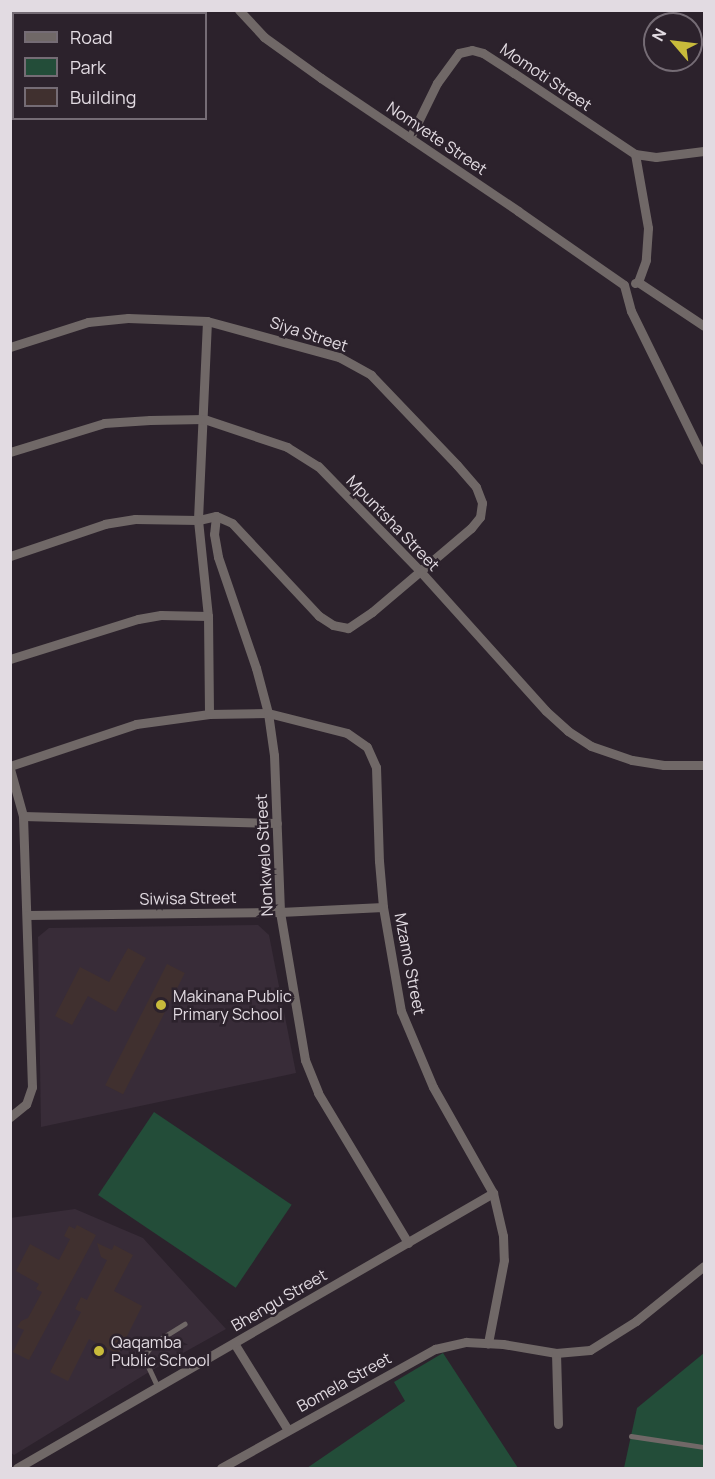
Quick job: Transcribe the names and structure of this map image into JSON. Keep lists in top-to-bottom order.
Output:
{
  "streets": {
    "street": [
      "Momoti Street",
      "Nomvete Street",
      "Siya Street",
      "Mpuntsha Street",
      "Nonkwelo Street",
      "Siwisa Street",
      "Mzamo Street",
      "Bhengu Street",
      "Bomela Street"
    ]
  },
  "crossings": [
    ["Momoti Street", "Nomvete Street"],
    ["Siya Street", "Mpuntsha Street"],
    ["Nonkwelo Street", "Siwisa Street"],
    ["Nonkwelo Street", "Mzamo Street"],
    ["Nonkwelo Street", "Bhengu Street"],
    ["Siwisa Street", "Mzamo Street"],
    ["Mzamo Street", "Bhengu Street"],
    ["Mzamo Street", "Bomela Street"]
  ],
  "places": ["Makinana Public Primary School", "Qaqamba Public School"],
  "legend": ["Road", "Park", "Building"],
  "north": "top left"
}
